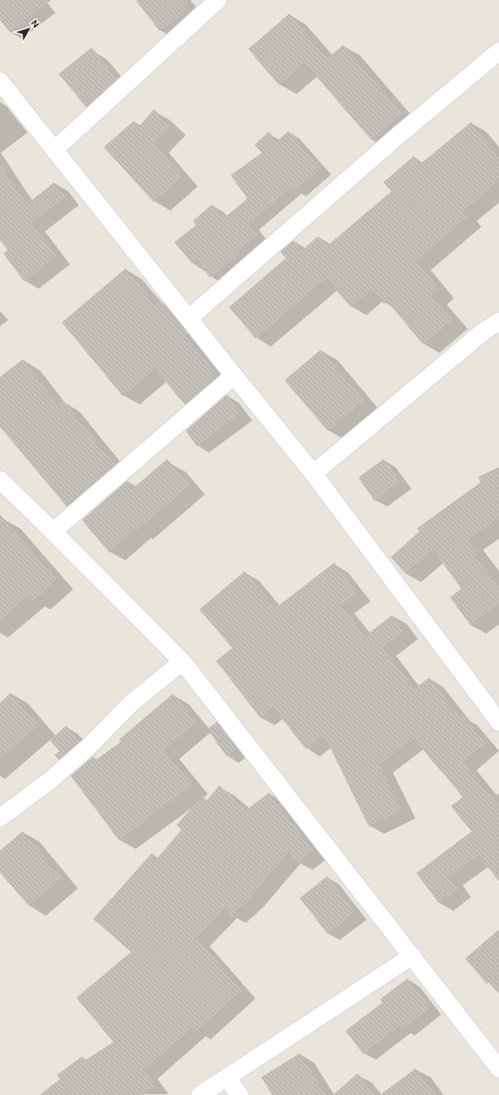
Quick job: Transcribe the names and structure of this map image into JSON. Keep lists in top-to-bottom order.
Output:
{
  "north": "top right"
}
